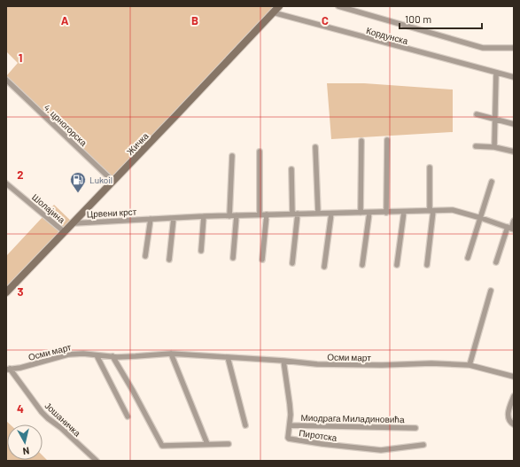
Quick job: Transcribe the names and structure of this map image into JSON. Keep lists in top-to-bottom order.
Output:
{
  "streets": {
    "main road": ["Жичка"],
    "street": [
      "Кордунска",
      "4. црногорска",
      "Шолајина",
      "Црвени крст",
      "Осми март",
      "Миодрага Миладиновића",
      "Јошаничка",
      "Пиротска"
    ]
  },
  "crossings": [
    ["Кордунска", "Жичка"],
    ["4. црногорска", "Жичка"],
    ["Жичка", "Шолајина"],
    ["Жичка", "Црвени крст"],
    ["Осми март", "Јошаничка"],
    ["Осми март", "Пиротска"],
    ["Миодрага Миладиновића", "Пиротска"]
  ],
  "places": {
    "fuel station": ["Lukoil"]
  },
  "scale_bar": "100 m",
  "north": "bottom",
  "grid": {
    "columns": ["A", "B", "C"],
    "rows": [
      "1",
      "2",
      "3",
      "4"
    ]
  }
}
